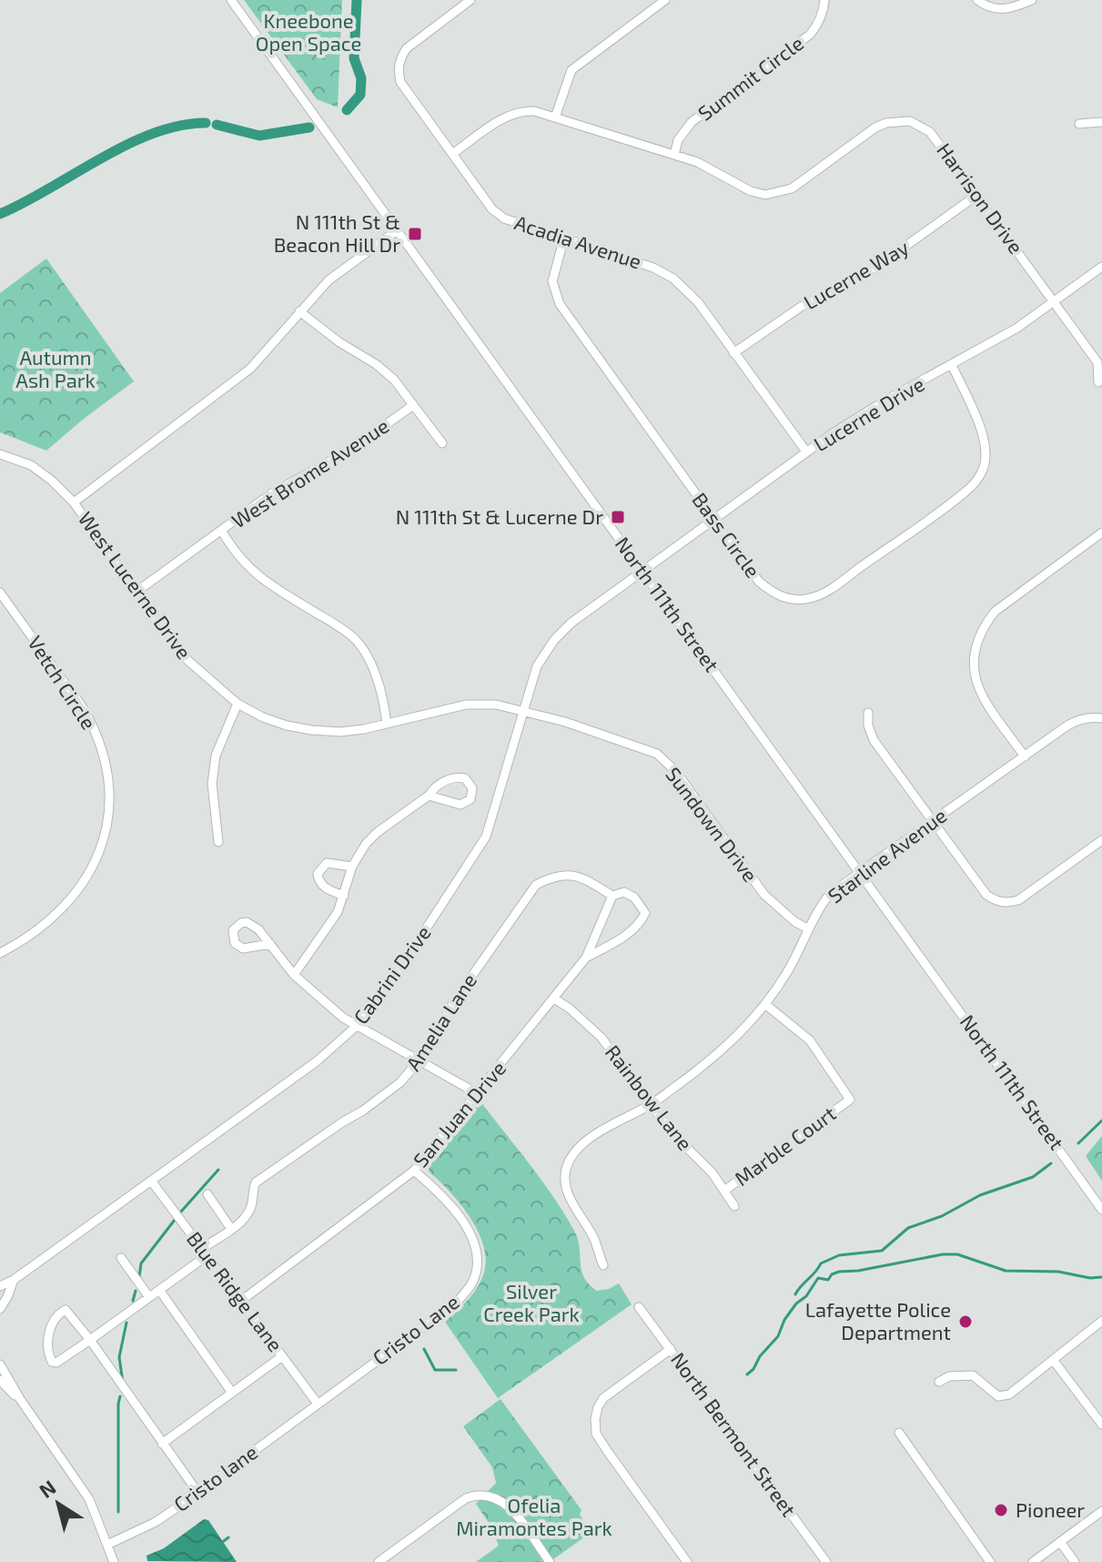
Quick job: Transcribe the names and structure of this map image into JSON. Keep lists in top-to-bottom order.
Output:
{
  "streets": {
    "street": [
      "Summit Circle",
      "Harrison Drive",
      "Acadia Avenue",
      "Lucerne Way",
      "Lucerne Drive",
      "West Brome Avenue",
      "Bass Circle",
      "West Lucerne Drive",
      "North 111th Street",
      "Vetch Circle",
      "Sundown Drive",
      "Starline Avenue",
      "Cabrini Drive",
      "Amelia Lane",
      "Rainbow Lane",
      "San Juan Drive",
      "Marble Court",
      "Blue Ridge Lane",
      "Cristo Lane",
      "North Bermont Street",
      "Cristo lane"
    ]
  },
  "crossings": [
    ["Summit Circle", "Harrison Drive"],
    ["Harrison Drive", "Acadia Avenue"],
    ["Harrison Drive", "Lucerne Way"],
    ["Harrison Drive", "Lucerne Drive"],
    ["Acadia Avenue", "Lucerne Way"],
    ["Acadia Avenue", "Lucerne Drive"],
    ["Acadia Avenue", "Bass Circle"],
    ["Lucerne Drive", "Bass Circle"],
    ["Lucerne Drive", "North 111th Street"],
    ["Lucerne Drive", "Cabrini Drive"],
    ["West Brome Avenue", "West Lucerne Drive"],
    ["North 111th Street", "Starline Avenue"],
    ["North 111th Street", "Cabrini Drive"],
    ["Sundown Drive", "Starline Avenue"],
    ["Sundown Drive", "Cabrini Drive"],
    ["Starline Avenue", "Rainbow Lane"],
    ["Starline Avenue", "Marble Court"],
    ["Cabrini Drive", "Blue Ridge Lane"],
    ["Amelia Lane", "San Juan Drive"],
    ["Amelia Lane", "Blue Ridge Lane"],
    ["Rainbow Lane", "San Juan Drive"],
    ["Rainbow Lane", "Marble Court"],
    ["San Juan Drive", "Blue Ridge Lane"],
    ["San Juan Drive", "Cristo Lane"],
    ["Blue Ridge Lane", "Cristo Lane"],
    ["Blue Ridge Lane", "Cristo lane"],
    ["Cristo Lane", "Cristo lane"]
  ],
  "parks": [
    "Kneebone Open Space",
    "Autumn Ash Park",
    "Silver Creek Park",
    "Ofelia Miramontes Park"
  ],
  "places": {
    "transit": ["N 111th St & Beacon Hill Dr", "N 111th St & Lucerne Dr"],
    "other": ["Lafayette Police Department", "Pioneer"]
  },
  "north": "top left"
}
